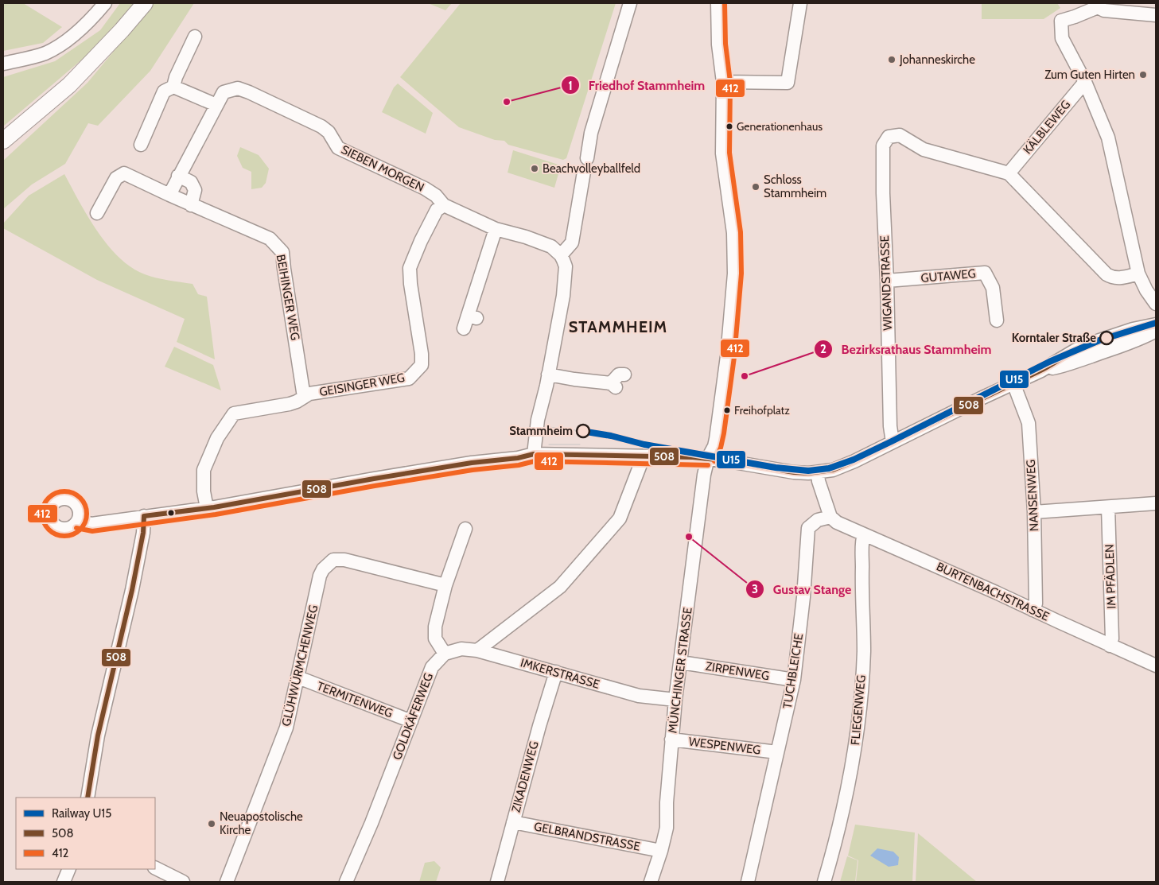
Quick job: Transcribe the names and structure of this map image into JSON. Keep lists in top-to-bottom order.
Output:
{
  "streets": {
    "street": [
      "KÄLBLEWEG",
      "SIEBEN MORGEN",
      "GUTAWEG",
      "WIGANDSTRASSE",
      "BEIHINGER WEG",
      "GEISINGER WEG",
      "NANSENWEG",
      "IM PFÄDLEN",
      "BURTENBACHSTRASSE",
      "GLÜHWÜRMCHENWEG",
      "MÜNCHINGER STRASSE",
      "ZIRPENWEG",
      "TUCHBLEICHE",
      "IMKERSTRASSE",
      "TERMITENWEG",
      "FLIEGENWEG",
      "GOLDKÄFERWEG",
      "WESPENWEG",
      "ZIKADENWEG",
      "GELBRANDSTRASSE"
    ]
  },
  "crossings": [
    ["KÄLBLEWEG", "WIGANDSTRASSE"],
    ["SIEBEN MORGEN", "GEISINGER WEG"],
    ["GUTAWEG", "WIGANDSTRASSE"],
    ["BEIHINGER WEG", "GEISINGER WEG"],
    ["NANSENWEG", "BURTENBACHSTRASSE"],
    ["IM PFÄDLEN", "BURTENBACHSTRASSE"],
    ["BURTENBACHSTRASSE", "TUCHBLEICHE"],
    ["BURTENBACHSTRASSE", "FLIEGENWEG"],
    ["GLÜHWÜRMCHENWEG", "TERMITENWEG"],
    ["MÜNCHINGER STRASSE", "ZIRPENWEG"],
    ["MÜNCHINGER STRASSE", "IMKERSTRASSE"],
    ["MÜNCHINGER STRASSE", "WESPENWEG"],
    ["MÜNCHINGER STRASSE", "GELBRANDSTRASSE"],
    ["ZIRPENWEG", "TUCHBLEICHE"],
    ["TUCHBLEICHE", "WESPENWEG"],
    ["IMKERSTRASSE", "GOLDKÄFERWEG"],
    ["IMKERSTRASSE", "ZIKADENWEG"],
    ["TERMITENWEG", "GOLDKÄFERWEG"],
    ["ZIKADENWEG", "GELBRANDSTRASSE"]
  ],
  "districts": ["STAMMHEIM"],
  "places": [
    "Johanneskirche",
    "Zum Guten Hirten",
    "Friedhof Stammheim",
    "Generationenhaus",
    "Beachvolleyballfeld",
    "Schloss Stammheim",
    "Korntaler Straße",
    "Bezirksrathaus Stammheim",
    "Freihofplatz",
    "Stammheim",
    "Gustav Stange",
    "Neuapostolische Kirche"
  ],
  "lines": ["transit line 412", "rail line U15", "transit line 508"],
  "legend": ["Railway U15", "508", "412"]
}
